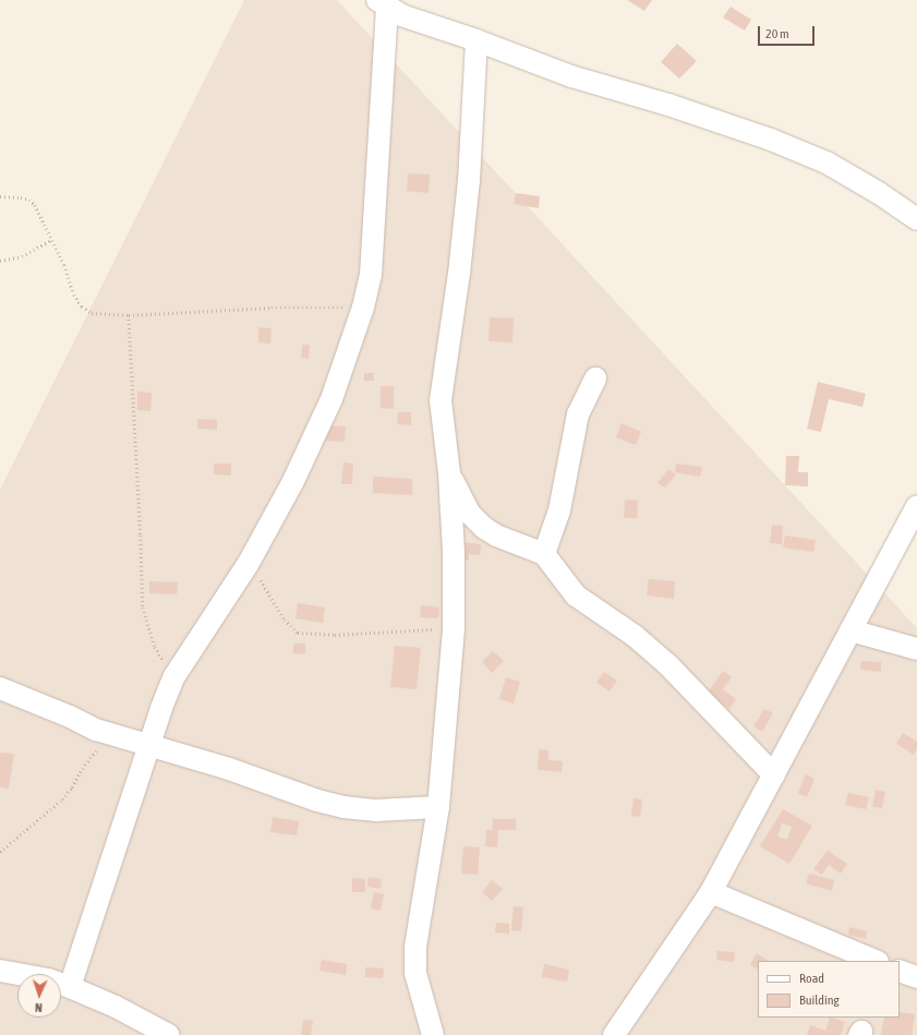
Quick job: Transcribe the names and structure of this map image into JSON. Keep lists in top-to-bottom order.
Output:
{
  "legend": ["Road", "Building"],
  "scale_bar": "20 m",
  "north": "bottom"
}
